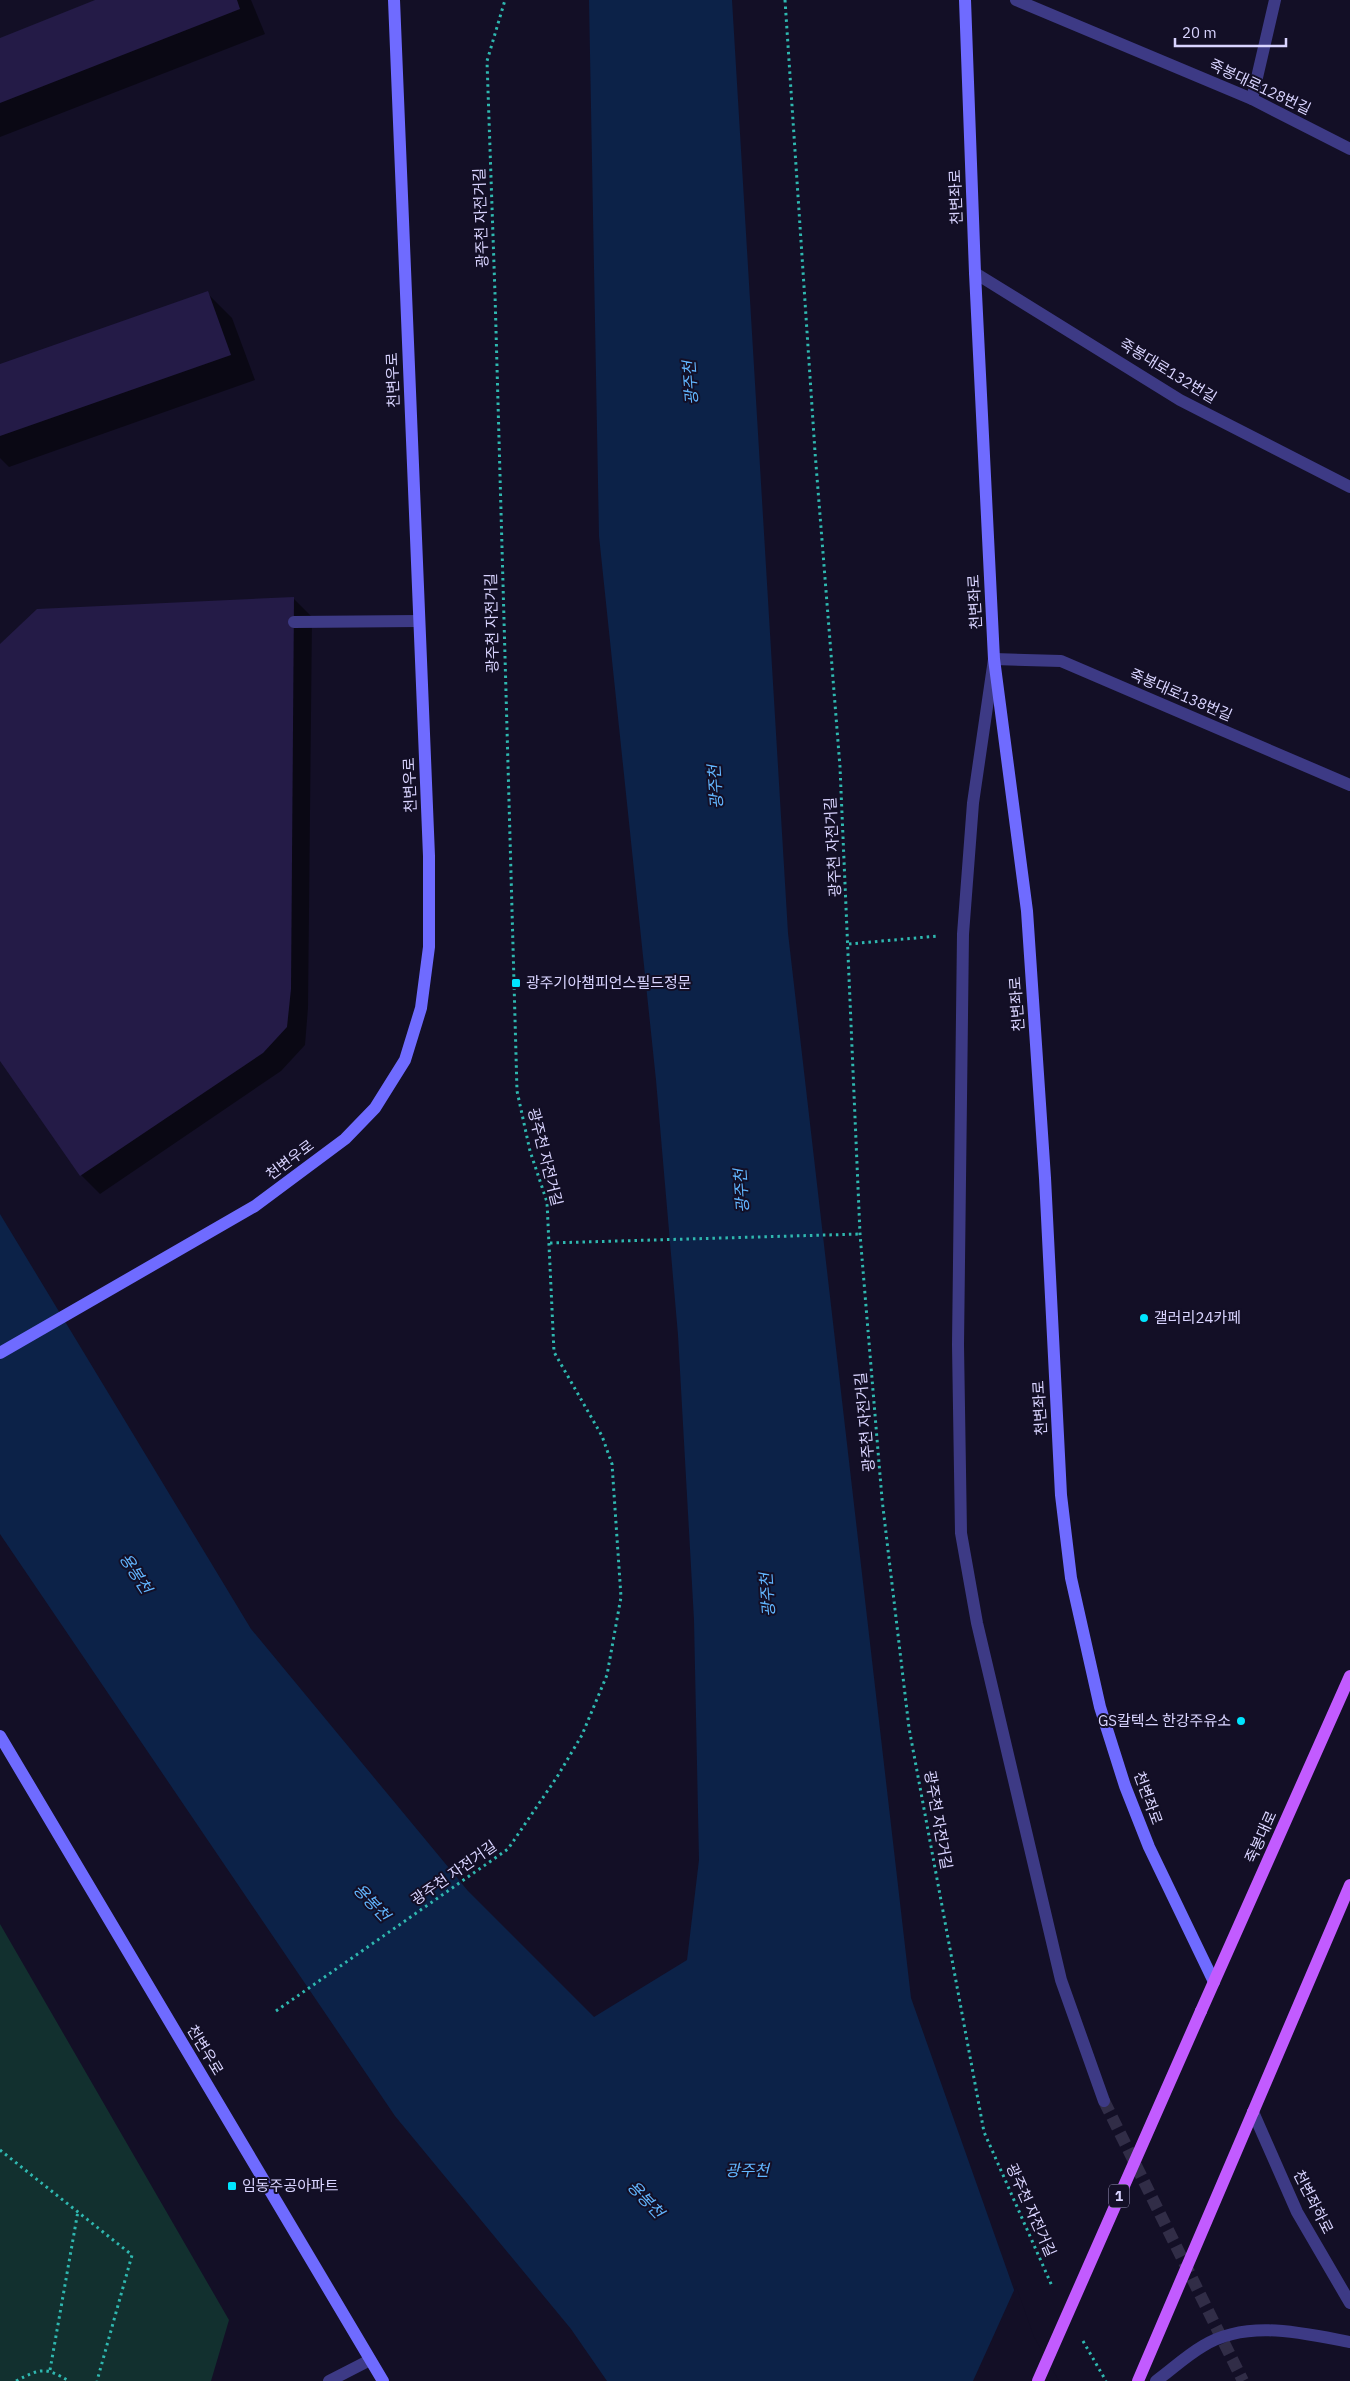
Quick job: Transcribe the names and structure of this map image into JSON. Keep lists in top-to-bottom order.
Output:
{
  "streets": {
    "main road": ["죽봉대로", "1"],
    "street": [
      "죽봉대로128번길",
      "천변좌로",
      "죽봉대로132번길",
      "천변우로",
      "죽봉대로138번길",
      "천변좌하로"
    ],
    "path": ["광주천 자전거길"]
  },
  "crossings": [
    ["천변좌로", "죽봉대로132번길"],
    ["천변좌로", "죽봉대로138번길"],
    ["천변좌로", "죽봉대로"]
  ],
  "water": ["광주천", "용봉천"],
  "places": {
    "transit": ["광주기아챔피언스필드정문", "임동주공아파트"],
    "other": ["갤러리24카페", "GS칼텍스 한강주유소"]
  },
  "scale_bar": "20 m"
}
